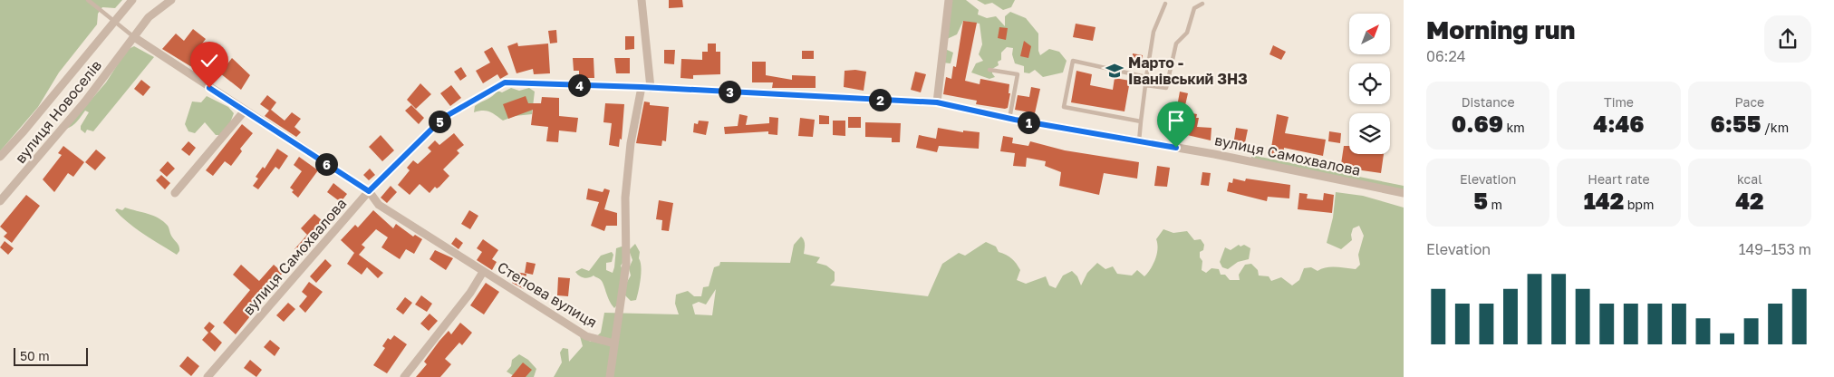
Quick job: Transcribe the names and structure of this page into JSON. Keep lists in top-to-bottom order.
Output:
{
  "streets": {
    "street": ["вулиця Новоселів", "вулиця Самохвалова", "Степова вулиця"]
  },
  "crossings": [
    ["вулиця Новоселів", "Степова вулиця"],
    ["вулиця Самохвалова", "Степова вулиця"]
  ],
  "places": {
    "school or university": ["Марто - Іванівський ЗНЗ"]
  },
  "scale_bar": "50 m",
  "north": "top right",
  "page": {
    "heading": ["Morning run", "06:24"],
    "pins": [
      "4",
      "3",
      "2",
      "5",
      "1",
      "6"
    ],
    "stats": [
      ["Distance", "0.69 km"],
      ["Time", "4:46"],
      ["Pace", "6:55 /km"],
      ["Elevation", "5 m"],
      ["Heart rate", "142 bpm"],
      ["kcal", "42"]
    ],
    "chart": ["Elevation", "149–153 m"],
    "scale": "50 m"
  }
}
